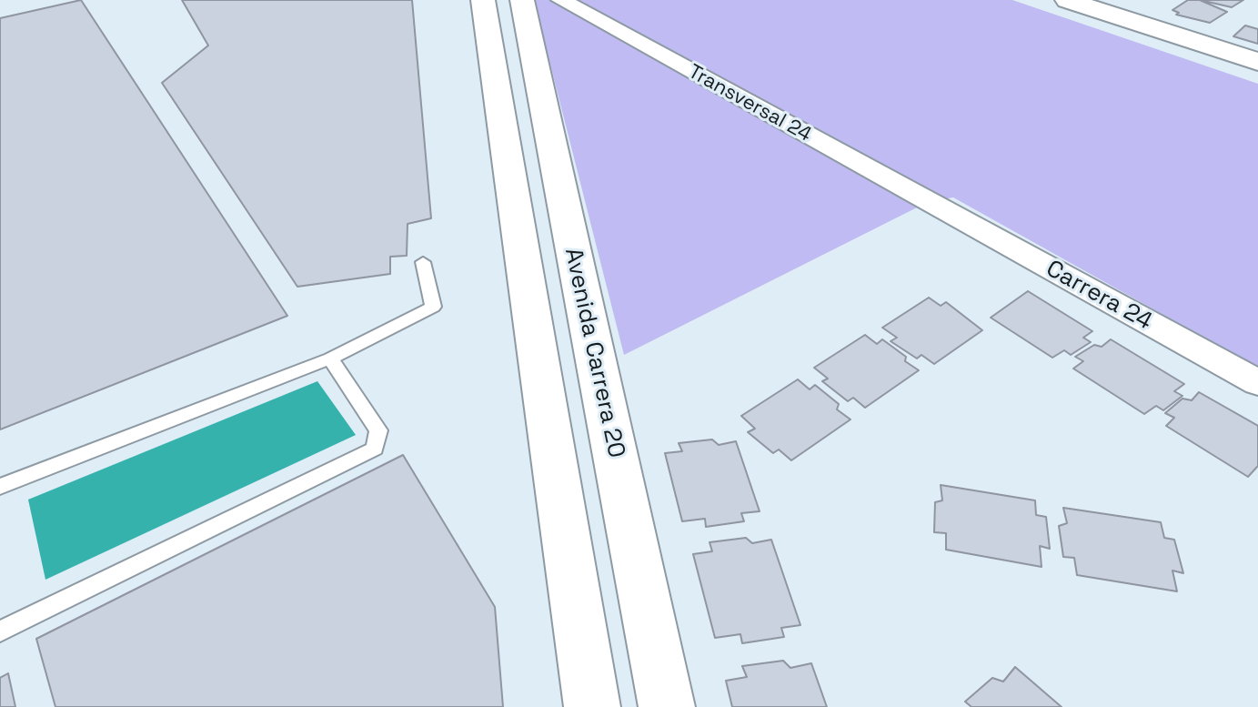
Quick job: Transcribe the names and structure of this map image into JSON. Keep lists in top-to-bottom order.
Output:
{
  "streets": {
    "street": ["Transversal 24", "Carrera 24", "Avenida Carrera 20"]
  },
  "crossings": [
    ["Transversal 24", "Carrera 24"]
  ]
}
